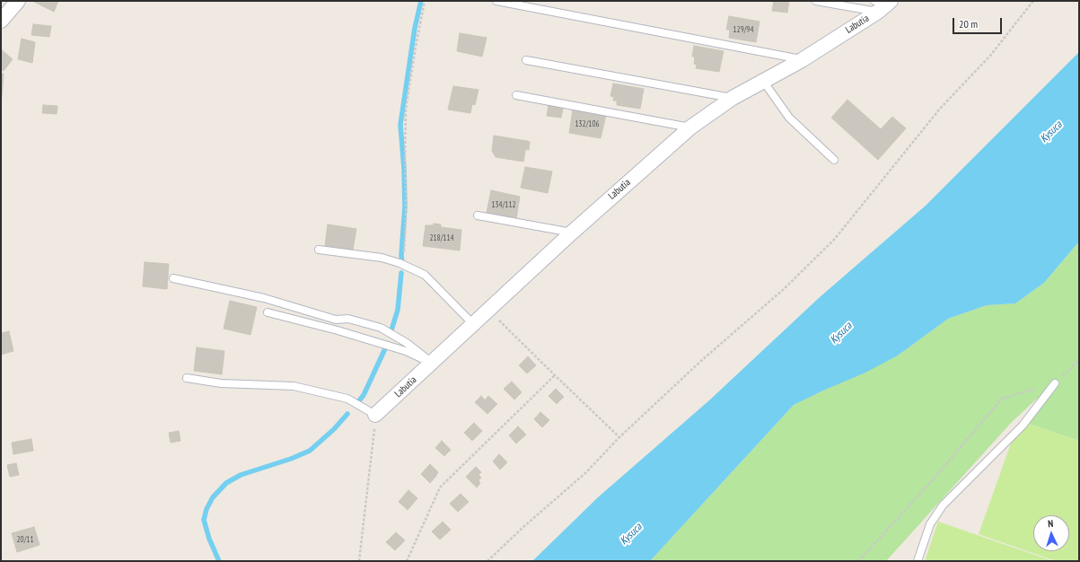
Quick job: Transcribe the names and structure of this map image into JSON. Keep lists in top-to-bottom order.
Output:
{
  "streets": {
    "street": ["Labutia"]
  },
  "water": ["Kysuca"],
  "house_numbers": [
    "129/94",
    "132/106",
    "134/112",
    "218/114",
    "20/11"
  ],
  "scale_bar": "20 m",
  "north": "top"
}
